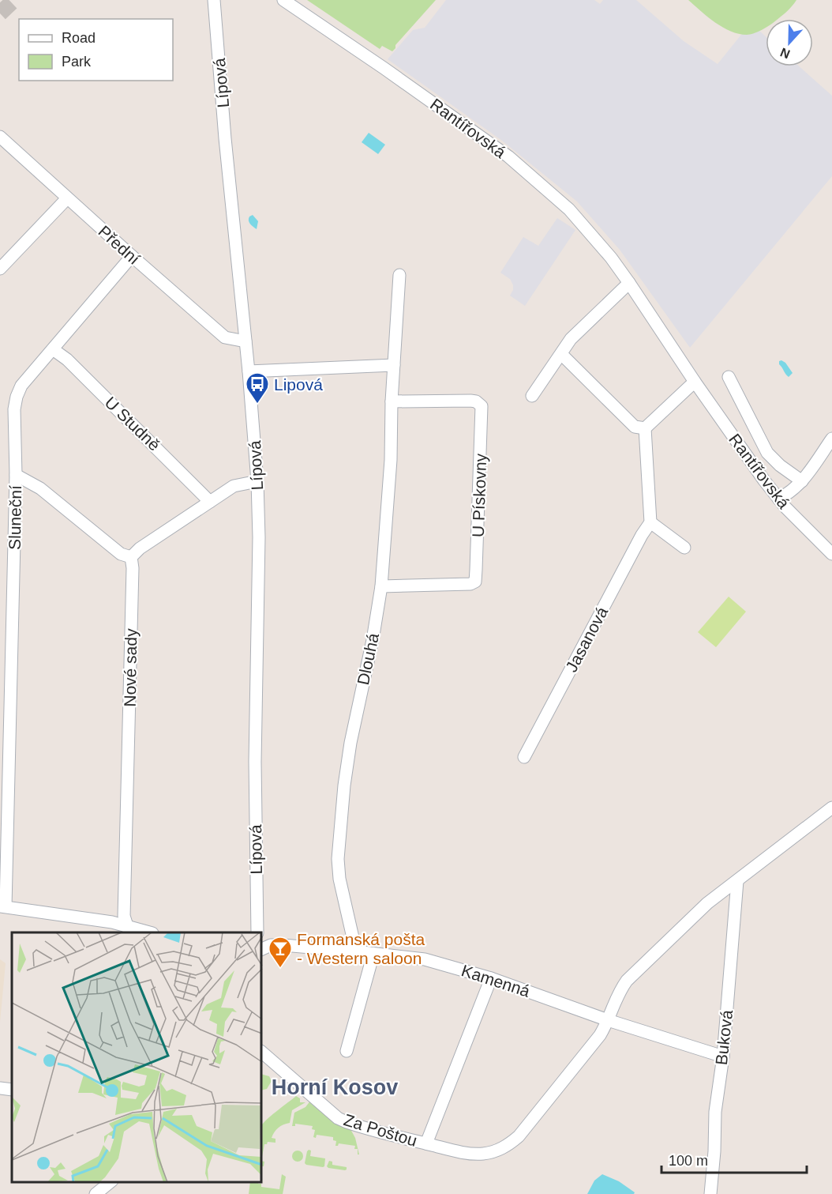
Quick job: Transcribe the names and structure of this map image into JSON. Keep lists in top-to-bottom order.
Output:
{
  "streets": {
    "street": [
      "Lípová",
      "Rantířovská",
      "Přední",
      "U Studně",
      "U Pískovny",
      "Sluneční",
      "Jasanová",
      "Dlouhá",
      "Nové sady",
      "Kamenná",
      "Buková",
      "Za Poštou"
    ]
  },
  "crossings": [
    ["Lípová", "Přední"],
    ["Přední", "Sluneční"],
    ["U Studně", "Sluneční"],
    ["U Pískovny", "Dlouhá"],
    ["Dlouhá", "Kamenná"],
    ["Kamenná", "Buková"],
    ["Kamenná", "Za Poštou"],
    ["Buková", "Za Poštou"]
  ],
  "districts": ["Horní Kosov"],
  "places": {
    "bus stop": ["Lipová"],
    "bar": ["Formanská pošta - Western saloon"]
  },
  "legend": ["Road", "Park"],
  "scale_bar": "100 m",
  "north": "bottom"
}
